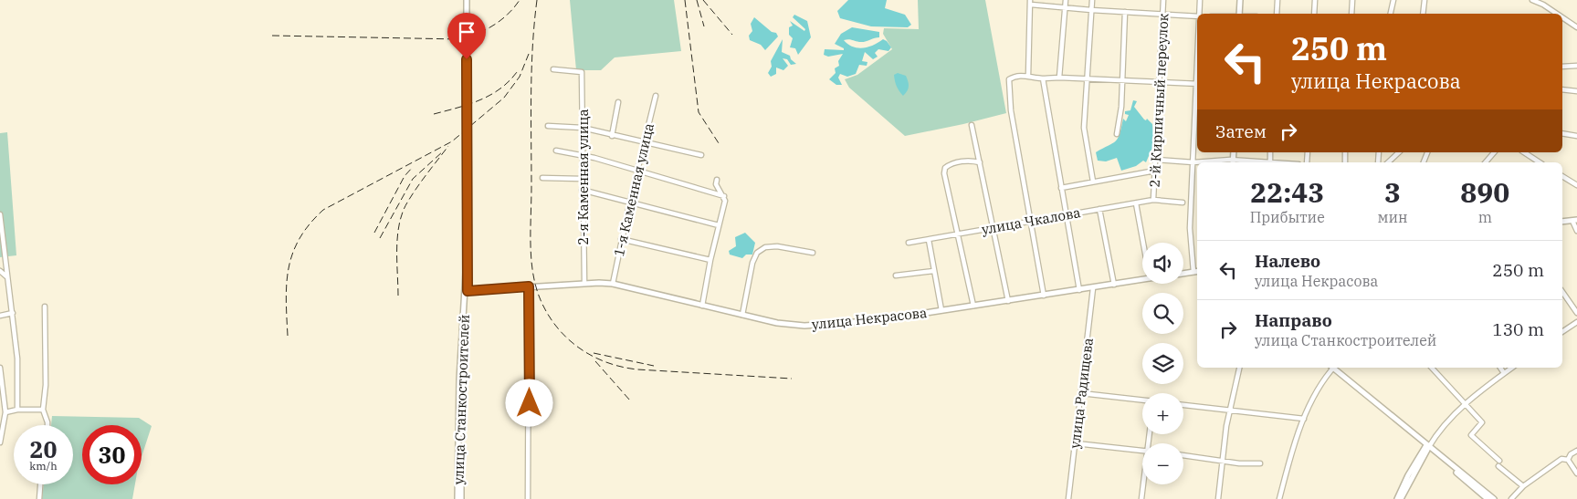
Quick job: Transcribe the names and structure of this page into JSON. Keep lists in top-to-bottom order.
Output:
{
  "streets": {
    "main road": ["улица Некрасова", "улица Станкостроителей"],
    "street": [
      "2-й Кирпичный переулок",
      "2-я Каменная улица",
      "1-я Каменная улица",
      "улица Чкалова",
      "улица Радищева"
    ]
  },
  "crossings": [
    ["2-й Кирпичный переулок", "улица Чкалова"],
    ["2-я Каменная улица", "улица Некрасова"],
    ["1-я Каменная улица", "улица Некрасова"],
    ["улица Некрасова", "улица Радищева"],
    ["улица Некрасова", "улица Станкостроителей"]
  ],
  "page": {
    "turn": ["250 m", "улица Некрасова"],
    "then": "Затем",
    "eta": [
      "22:43",
      "Прибытие",
      "3",
      "мин",
      "890",
      "m"
    ],
    "list": [
      {
        "name": "Налево",
        "note": "улица Некрасова",
        "value": "250 m"
      },
      {
        "name": "Направо",
        "note": "улица Станкостроителей",
        "value": "130 m"
      }
    ],
    "map_buttons": ["+", "−"],
    "speed": "20 km/h",
    "limit": "30"
  }
}
